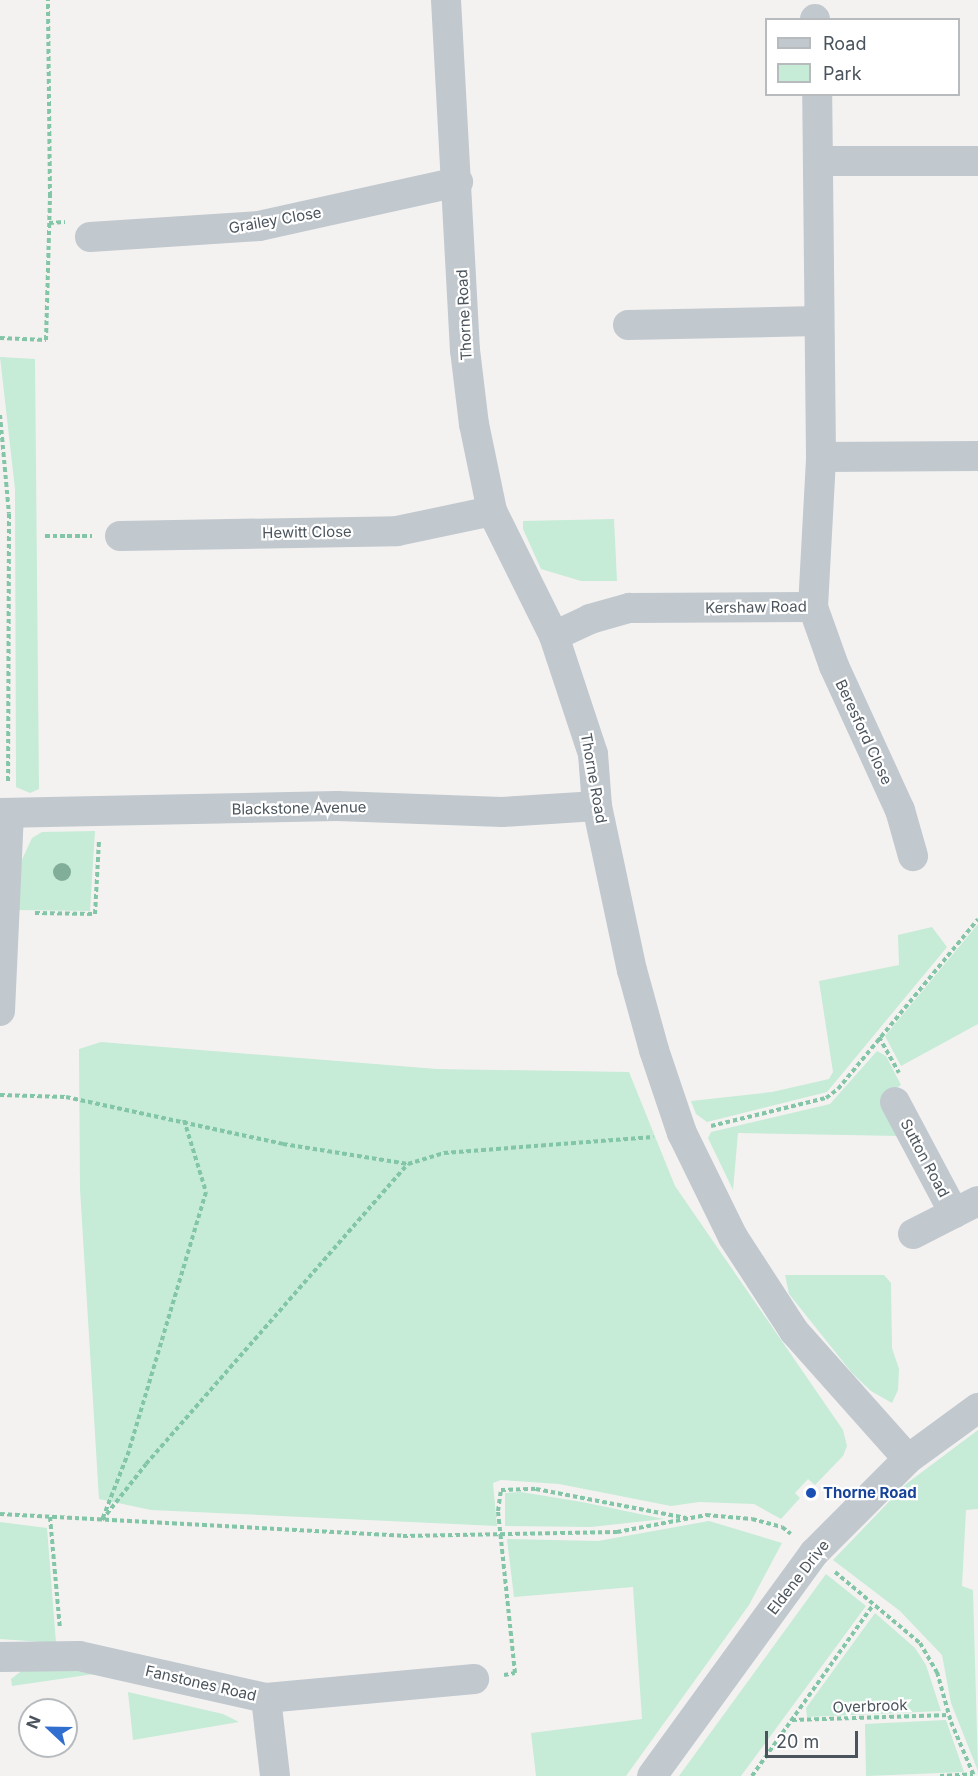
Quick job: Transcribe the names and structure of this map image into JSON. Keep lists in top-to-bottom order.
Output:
{
  "streets": {
    "street": [
      "Grailey Close",
      "Thorne Road",
      "Hewitt Close",
      "Kershaw Road",
      "Beresford Close",
      "Blackstone Avenue",
      "Sutton Road",
      "Eldene Drive",
      "Fanstones Road"
    ],
    "path": ["Overbrook"]
  },
  "crossings": [
    ["Grailey Close", "Thorne Road"],
    ["Thorne Road", "Hewitt Close"],
    ["Thorne Road", "Kershaw Road"],
    ["Thorne Road", "Blackstone Avenue"],
    ["Thorne Road", "Eldene Drive"],
    ["Kershaw Road", "Beresford Close"]
  ],
  "places": ["Thorne Road"],
  "legend": ["Road", "Park"],
  "scale_bar": "20 m",
  "north": "left"
}
